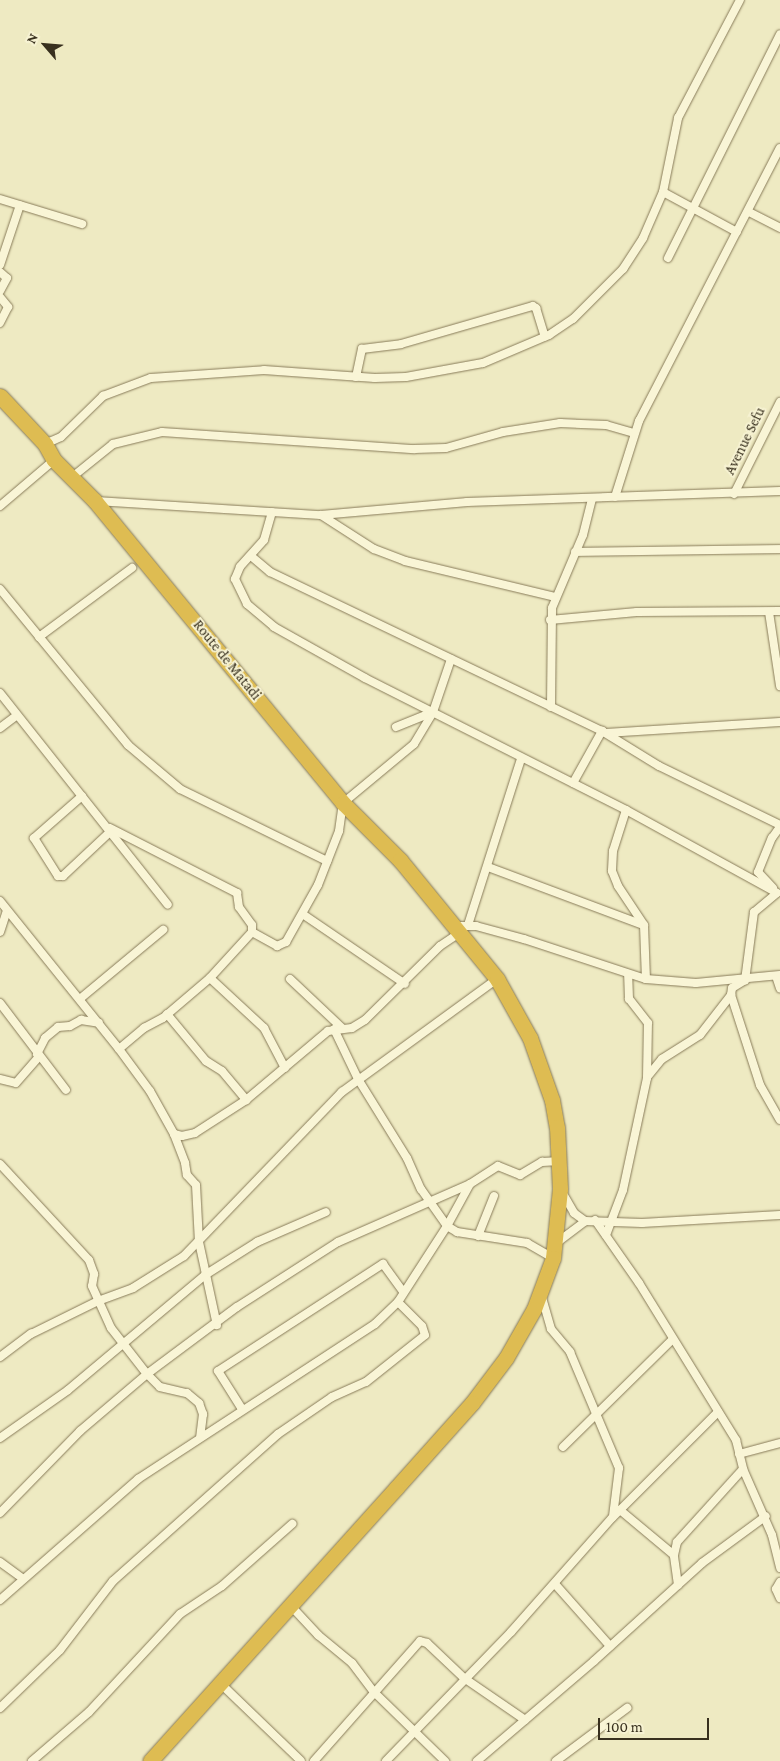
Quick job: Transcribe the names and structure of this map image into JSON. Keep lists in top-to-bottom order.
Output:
{
  "streets": {
    "highway": ["Route de Matadi"],
    "street": ["Avenue Sefu"]
  },
  "scale_bar": "100 m",
  "north": "top left"
}
